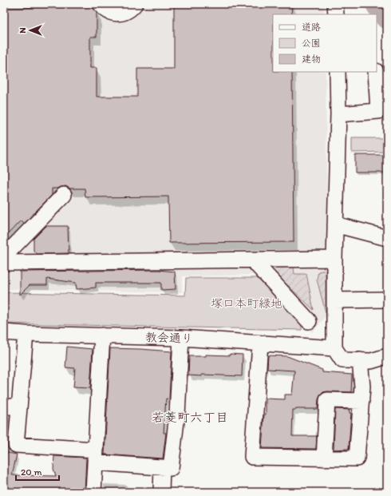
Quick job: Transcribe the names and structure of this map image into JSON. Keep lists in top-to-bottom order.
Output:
{
  "streets": {
    "street": ["教会通り"]
  },
  "districts": ["若菱町六丁目"],
  "parks": ["塚口本町緑地"],
  "legend": ["道路", "公園", "建物"],
  "scale_bar": "20 m",
  "north": "left"
}
